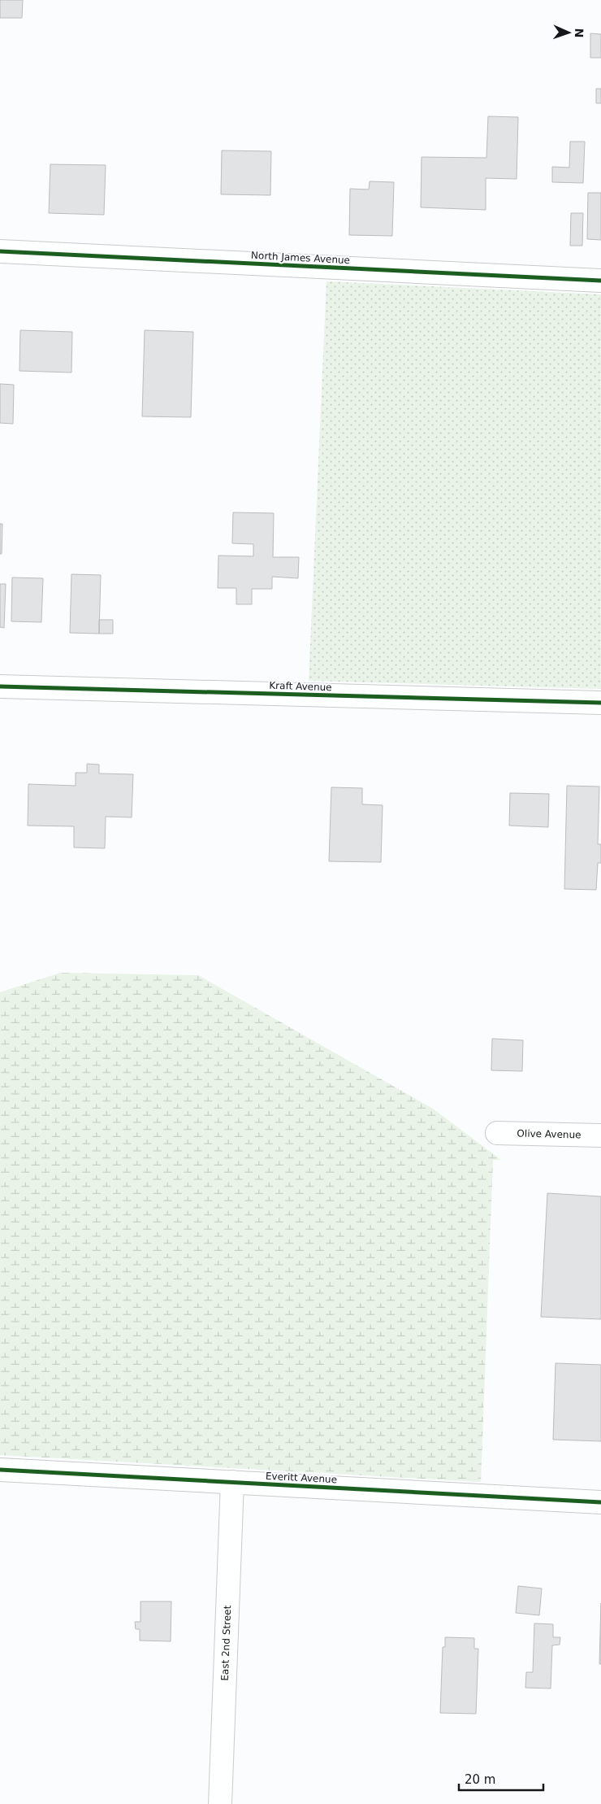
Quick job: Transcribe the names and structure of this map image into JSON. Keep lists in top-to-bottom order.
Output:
{
  "streets": {
    "street": [
      "North James Avenue",
      "Kraft Avenue",
      "Olive Avenue",
      "Everitt Avenue",
      "East 2nd Street"
    ]
  },
  "crossings": [
    ["Everitt Avenue", "East 2nd Street"]
  ],
  "scale_bar": "20 m",
  "north": "right"
}
